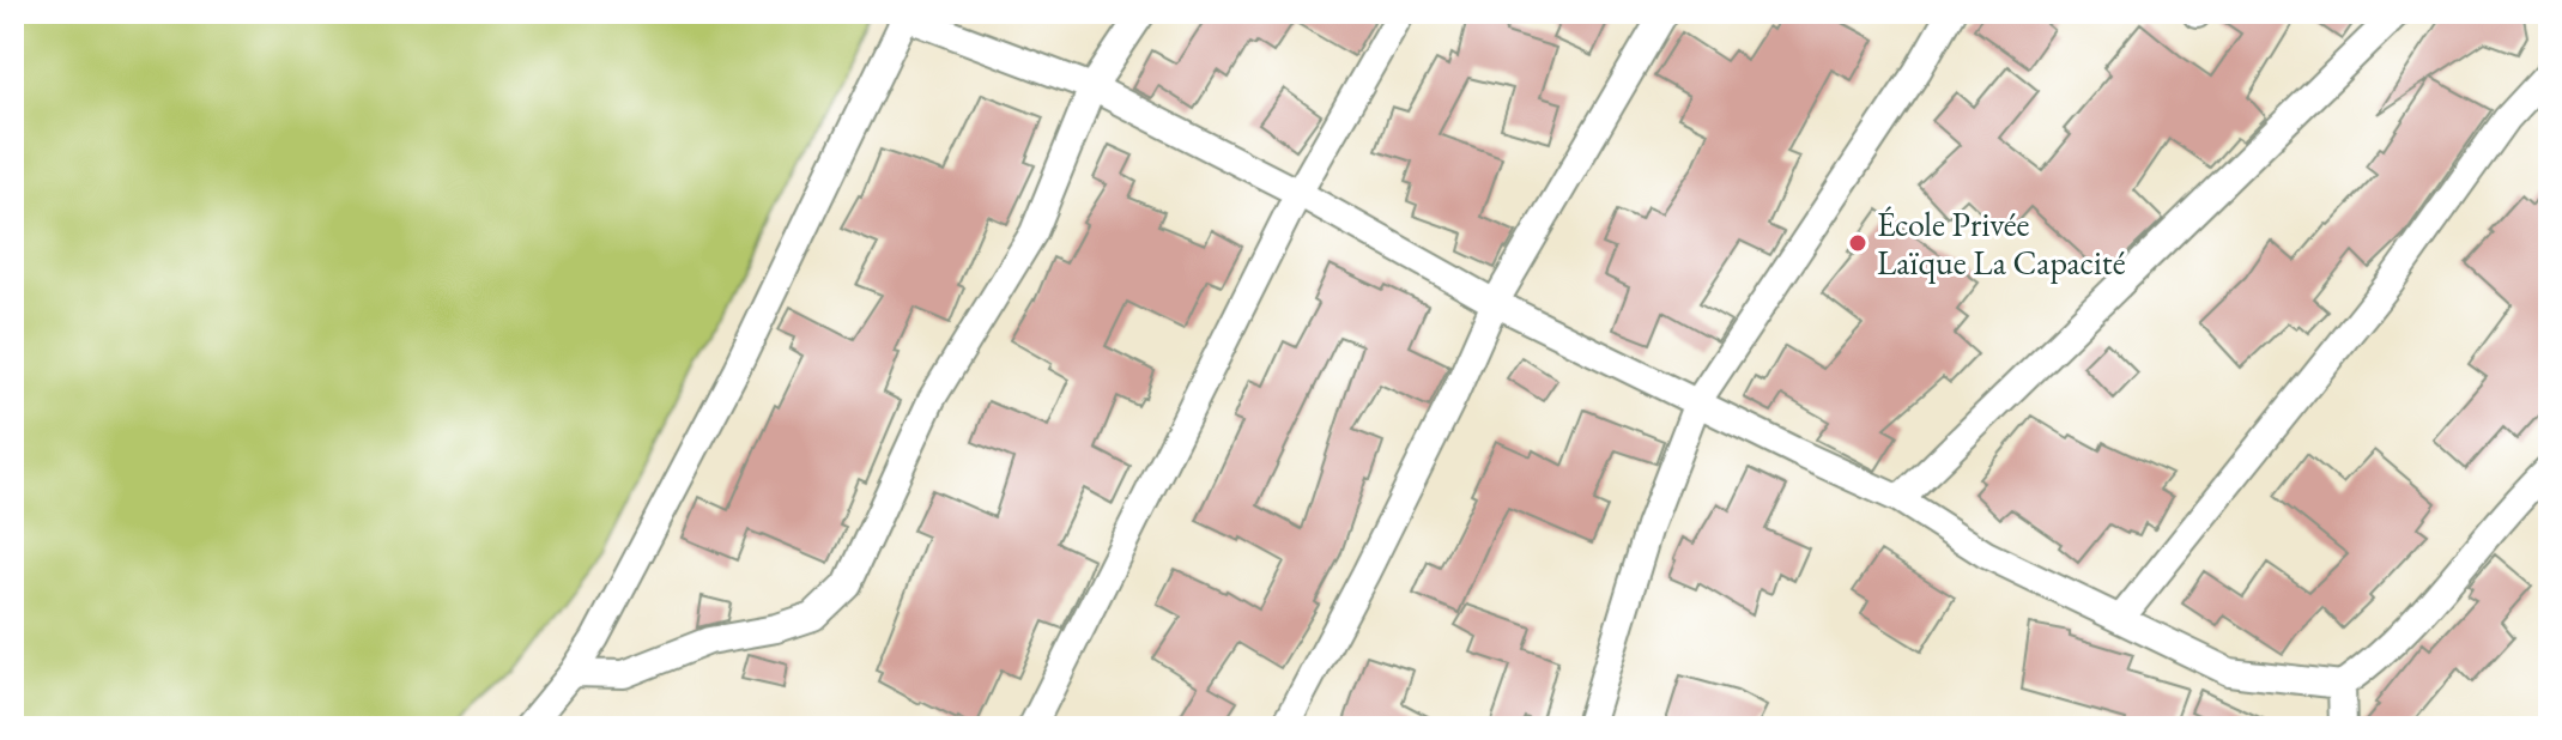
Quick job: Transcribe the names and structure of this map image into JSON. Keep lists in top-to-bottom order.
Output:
{
  "places": ["École Privée Laïque La Capacité"]
}
